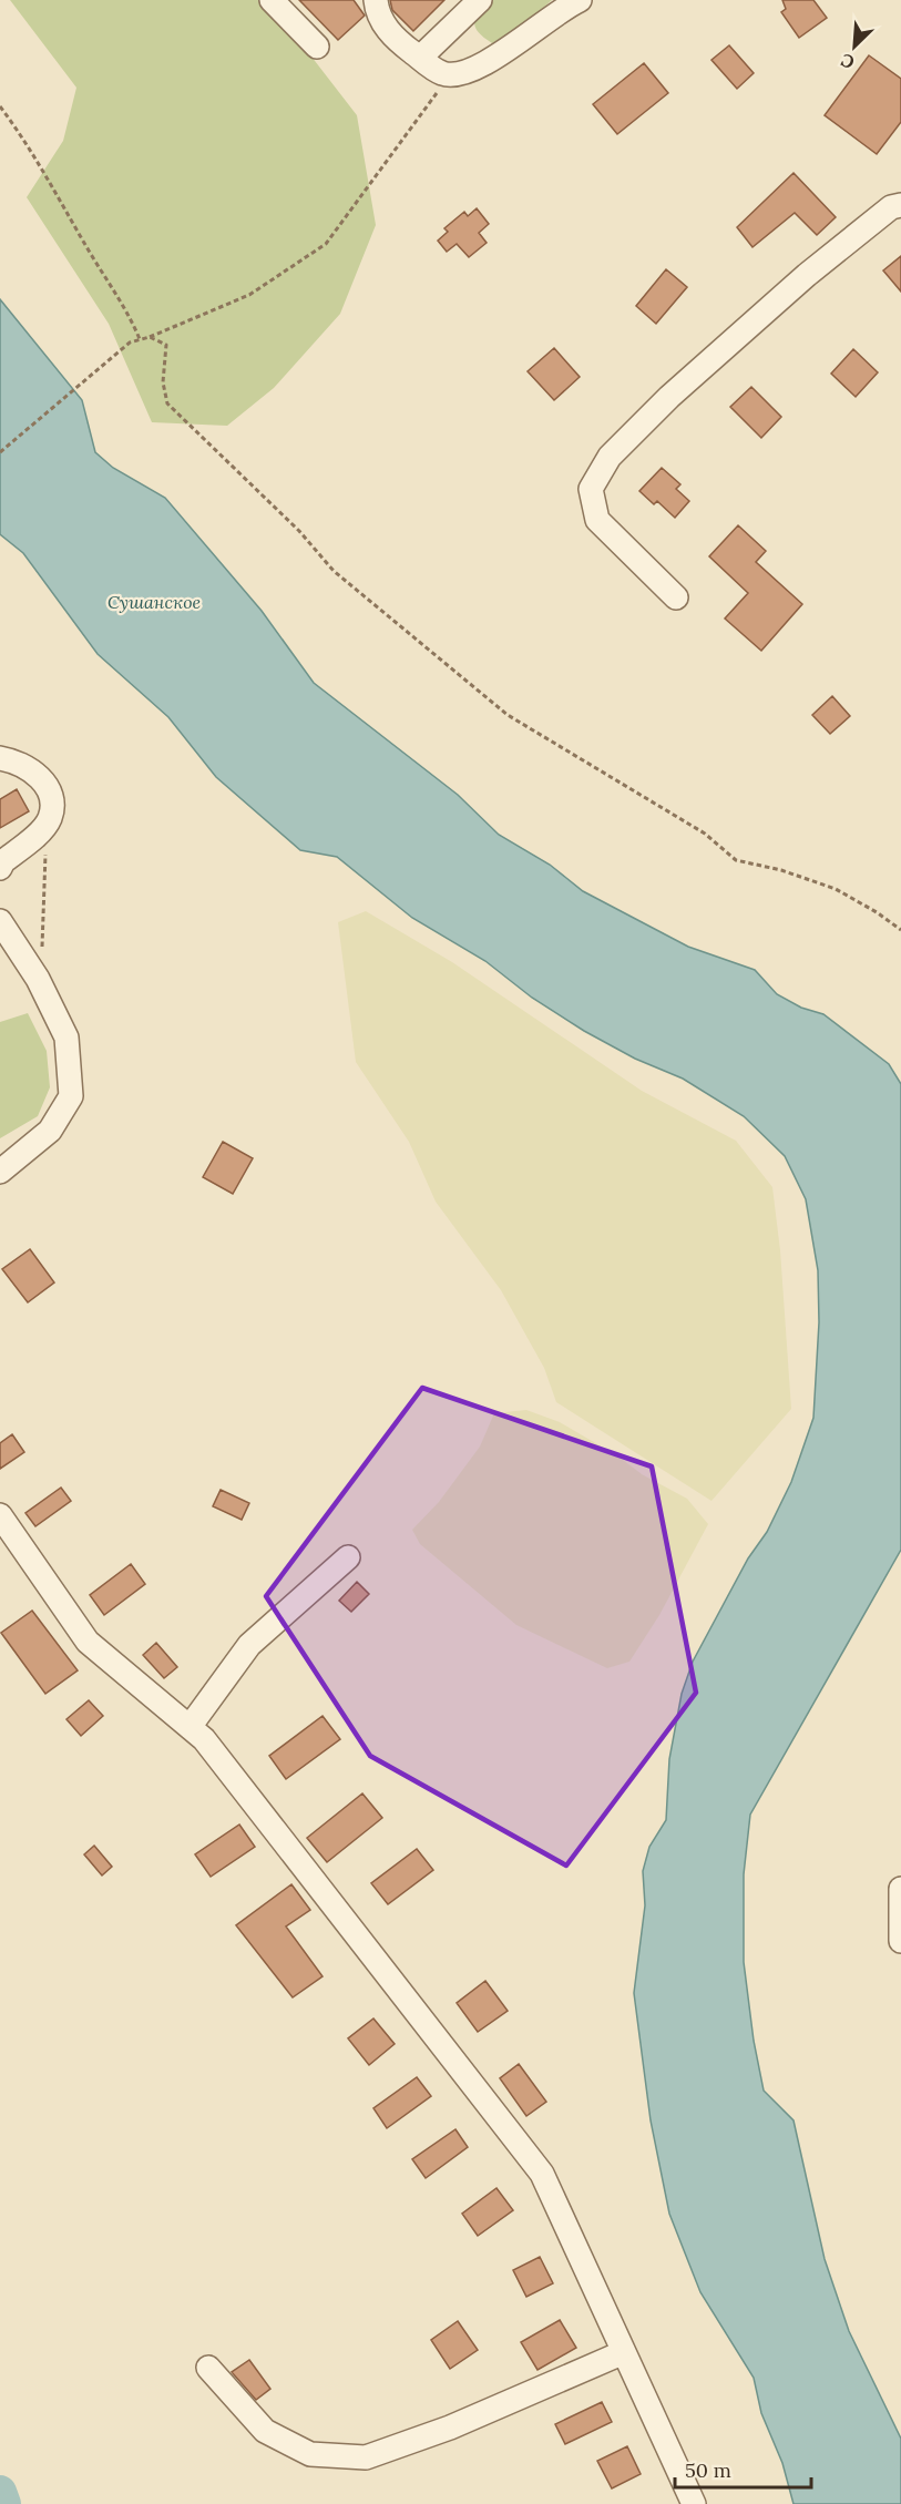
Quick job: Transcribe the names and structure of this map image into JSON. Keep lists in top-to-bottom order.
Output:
{
  "water": ["Сушанское"],
  "scale_bar": "50 m",
  "north": "bottom left"
}
